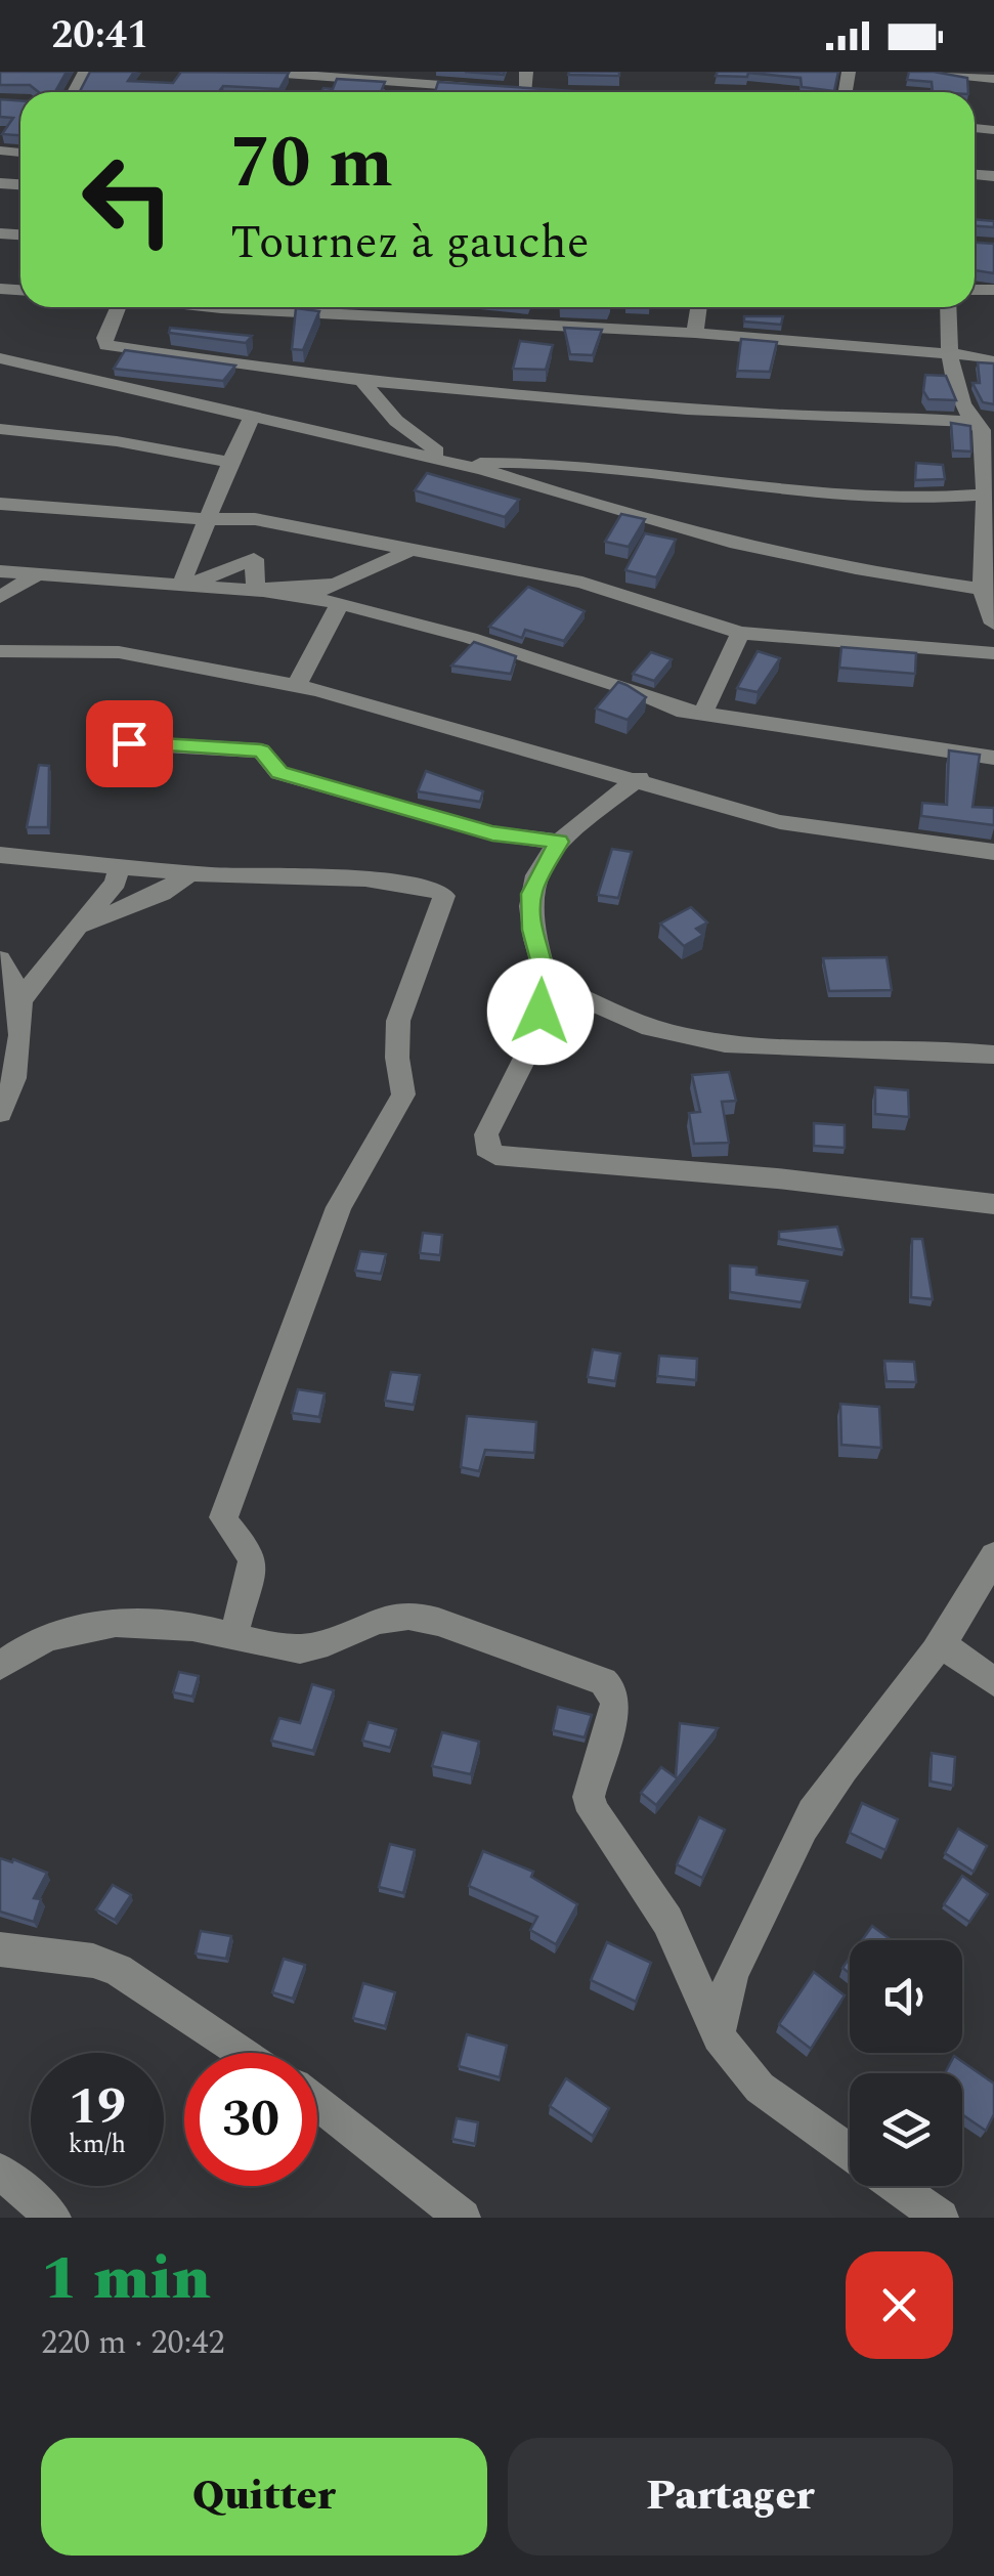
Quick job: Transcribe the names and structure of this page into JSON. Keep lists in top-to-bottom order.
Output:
{
  "page": {
    "status": "20:41",
    "turn": ["70 m", "Tournez à gauche"],
    "speed": "19 km/h",
    "limit": "30",
    "heading": ["1 min", "220 m · 20:42"],
    "buttons": ["Quitter", "Partager"]
  }
}
